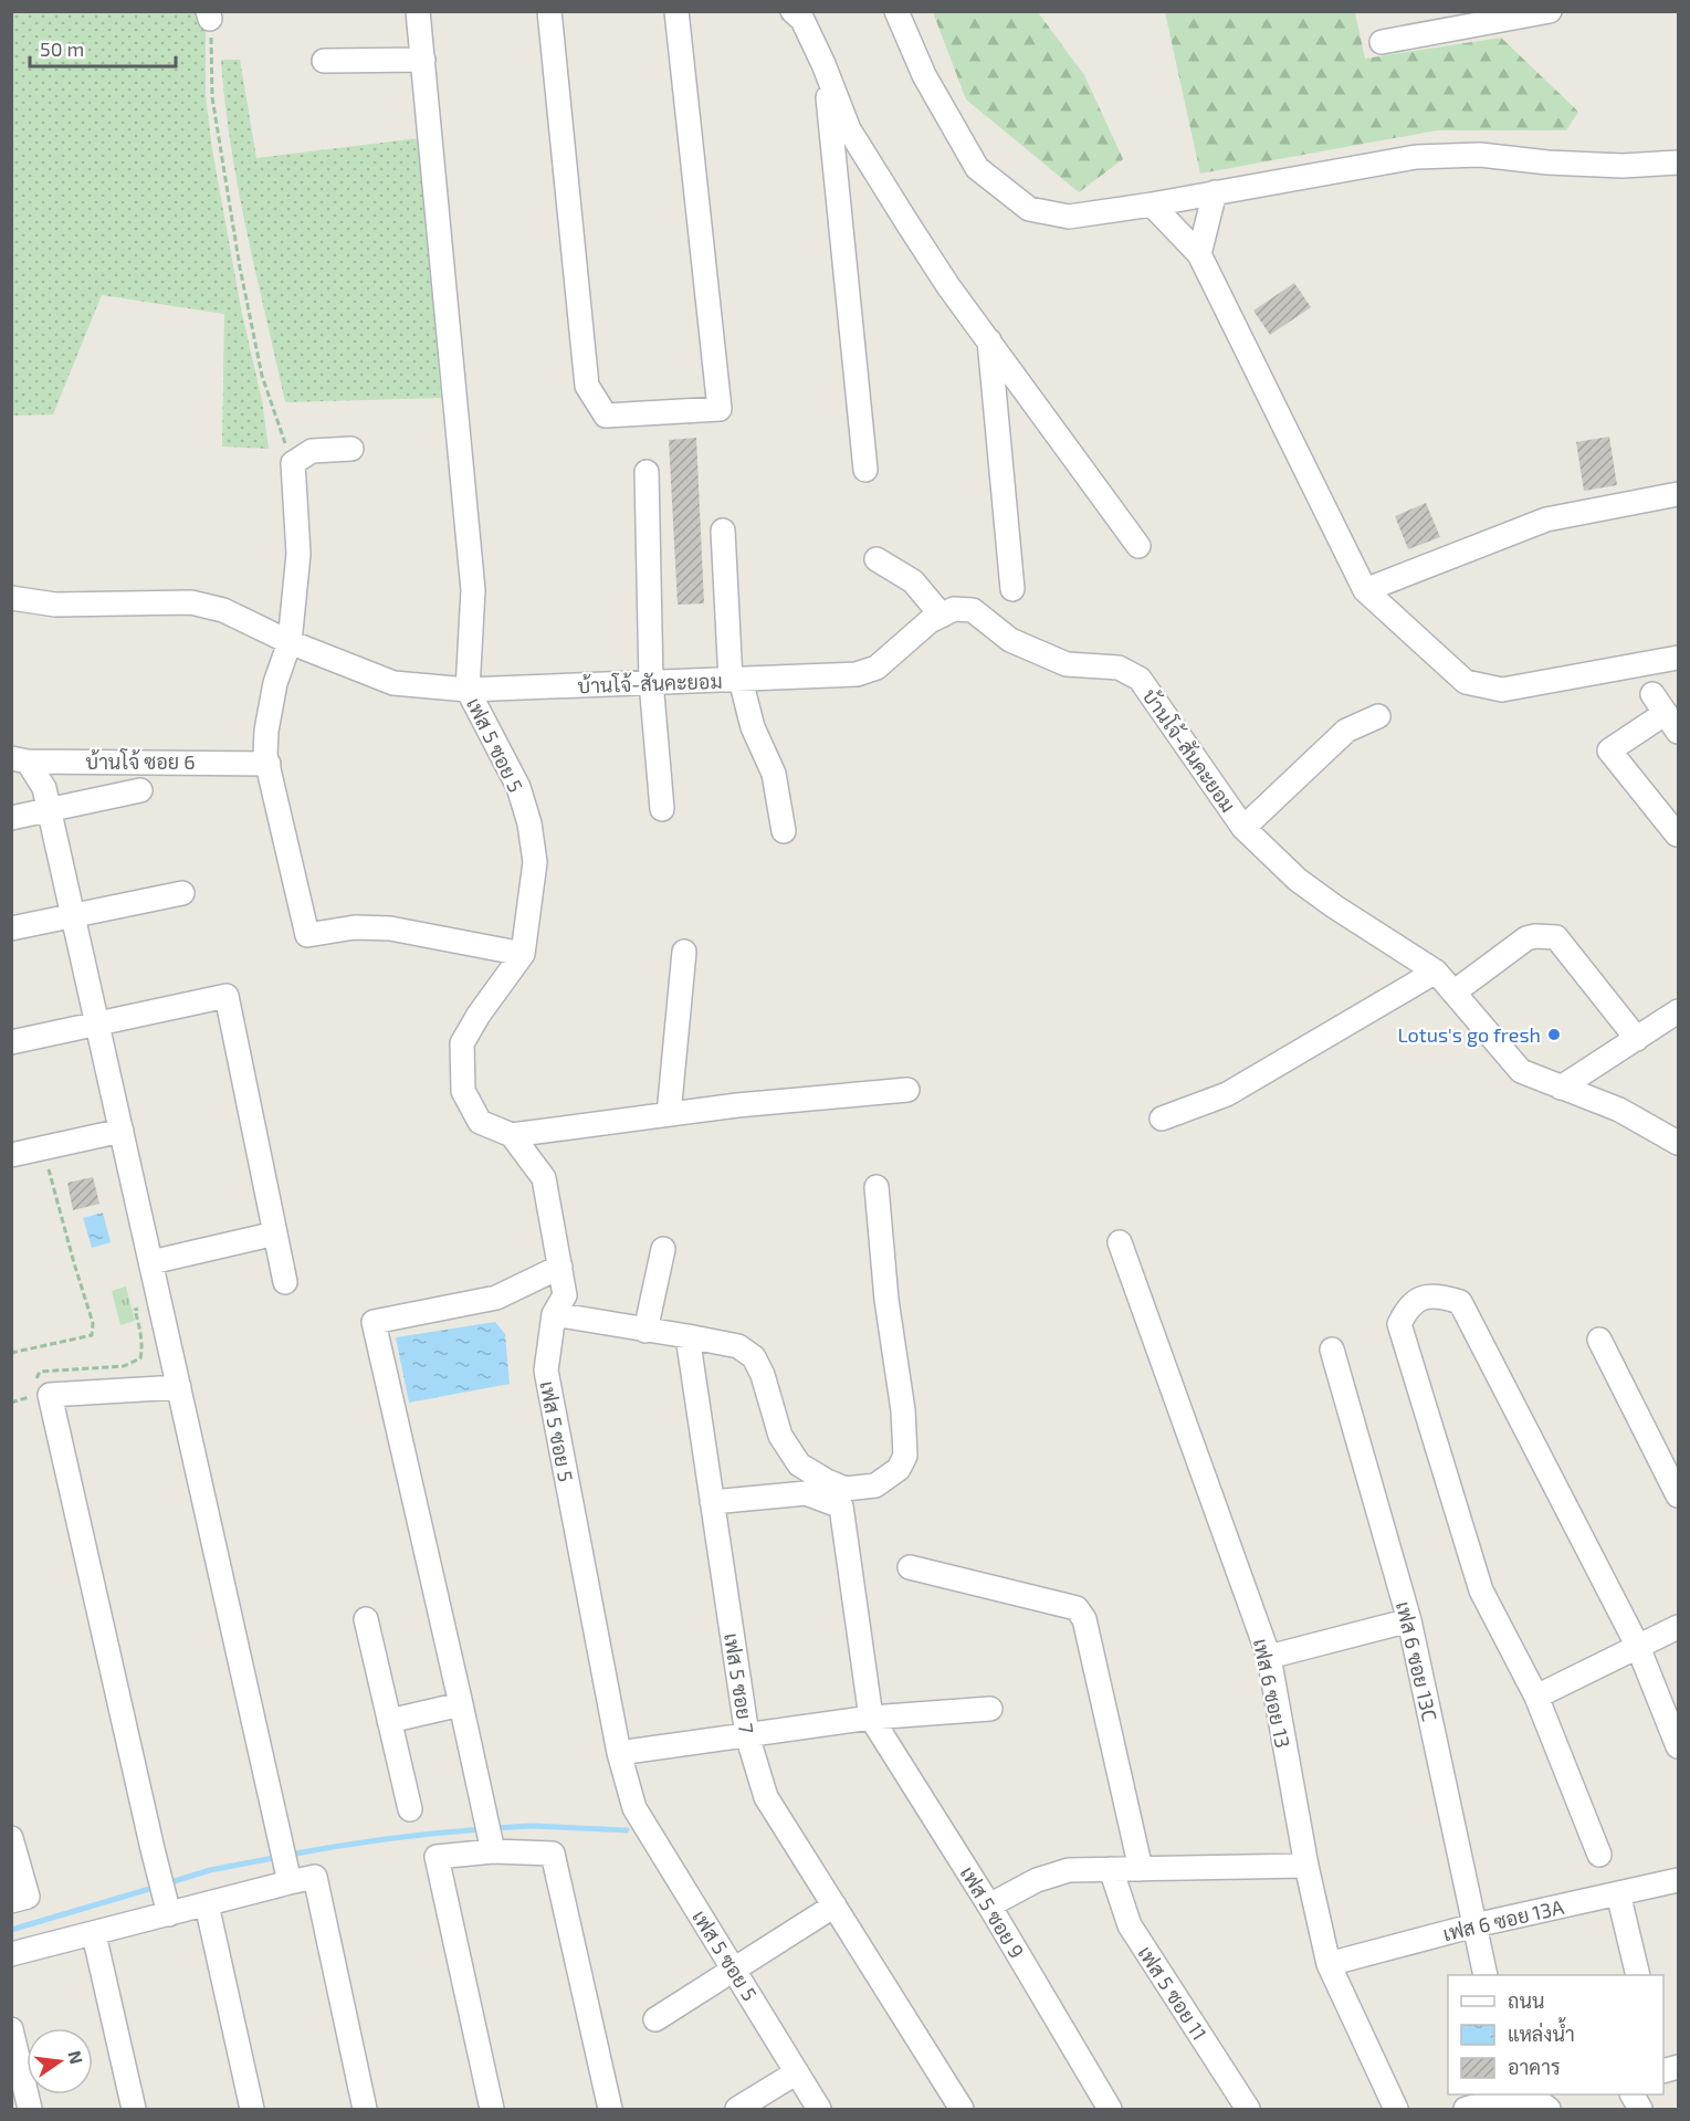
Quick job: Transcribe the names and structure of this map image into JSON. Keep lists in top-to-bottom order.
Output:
{
  "streets": {
    "street": [
      "บ้านโจ้-สันคะยอม",
      "เฟส 5 ซอย 5",
      "บ้านโจ้ ซอย 6",
      "เฟส 6 ซอย 13C",
      "เฟส 5 ซอย 7",
      "เฟส 6 ซอย 13",
      "เฟส 5 ซอย 9",
      "เฟส 6 ซอย 13A",
      "เฟส 5 ซอย 11"
    ]
  },
  "crossings": [
    ["บ้านโจ้-สันคะยอม", "เฟส 5 ซอย 5"],
    ["เฟส 6 ซอย 13C", "เฟส 6 ซอย 13A"],
    ["เฟส 6 ซอย 13", "เฟส 6 ซอย 13A"]
  ],
  "places": ["Lotus's go fresh"],
  "legend": ["ถนน", "แหล่งน้ำ", "อาคาร"],
  "scale_bar": "50 m",
  "north": "right"
}
